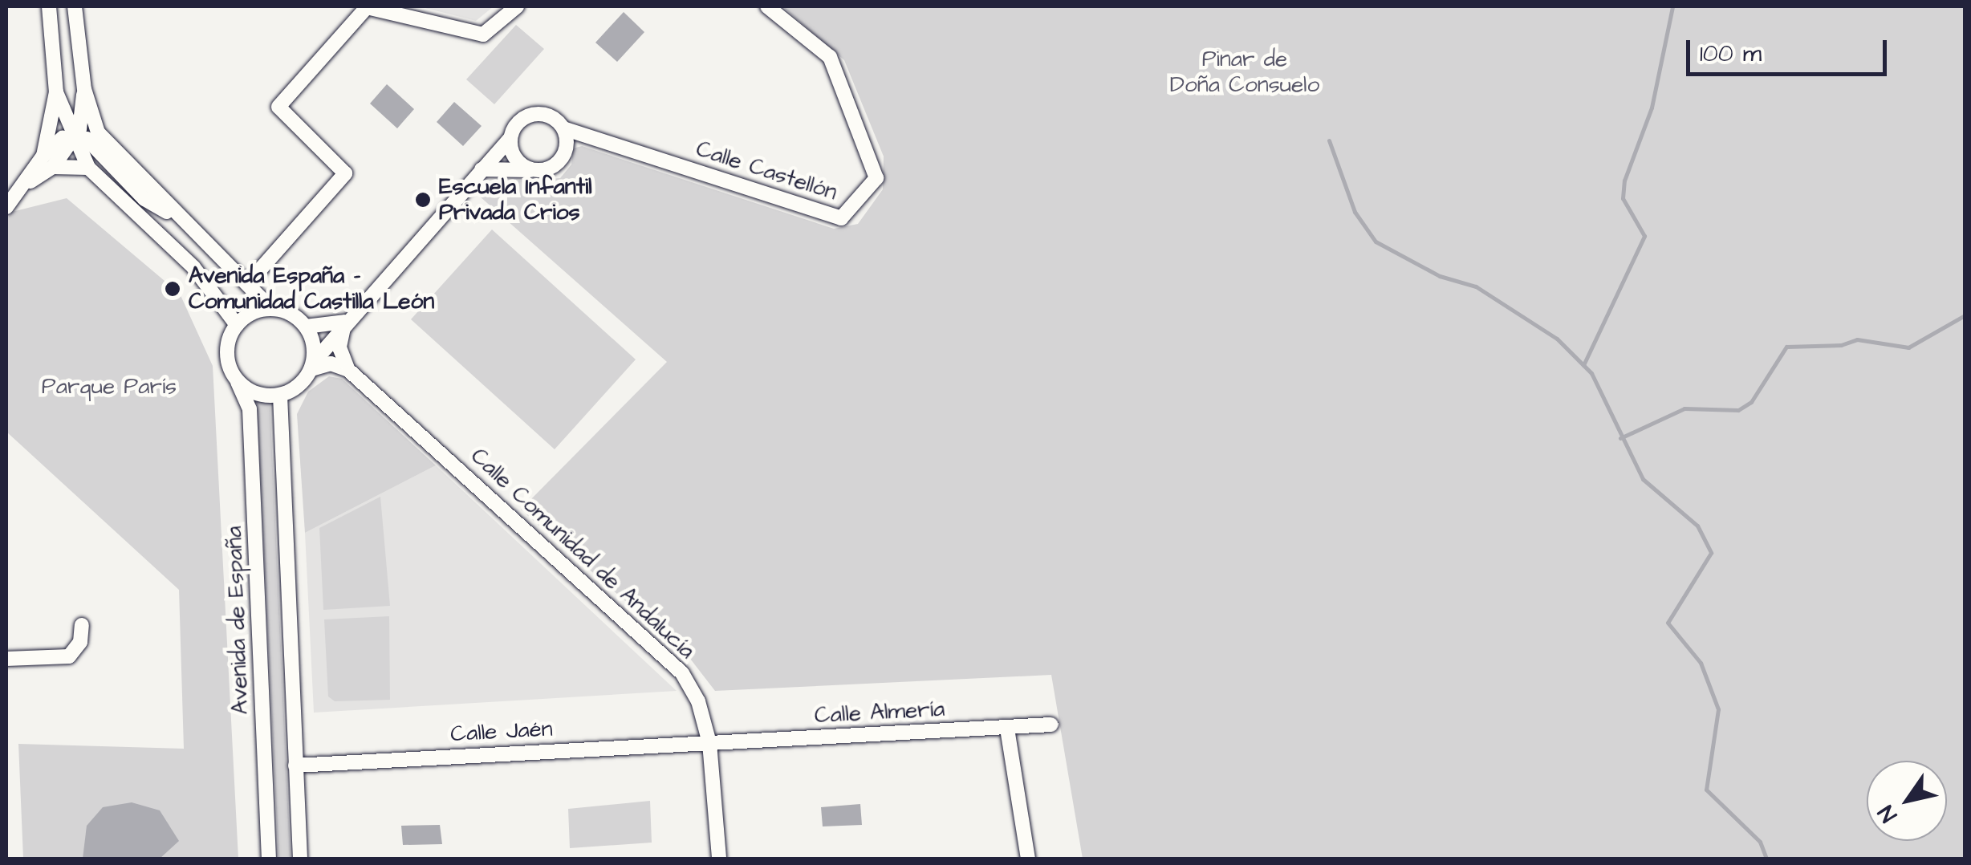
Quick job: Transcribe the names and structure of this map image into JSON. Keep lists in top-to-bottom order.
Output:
{
  "streets": {
    "street": [
      "Calle Castellón",
      "Calle Comunidad de Andalucía",
      "Avenida de España",
      "Calle Almería",
      "Calle Jaén"
    ]
  },
  "crossings": [
    ["Calle Comunidad de Andalucía", "Calle Almería"],
    ["Calle Comunidad de Andalucía", "Calle Jaén"],
    ["Calle Almería", "Calle Jaén"]
  ],
  "parks": ["Pinar de Doña Consuelo", "Parque París"],
  "places": ["Escuela Infantil Privada Crios", "Avenida España - Comunidad Castilla León"],
  "scale_bar": "100 m",
  "north": "bottom left"
}
